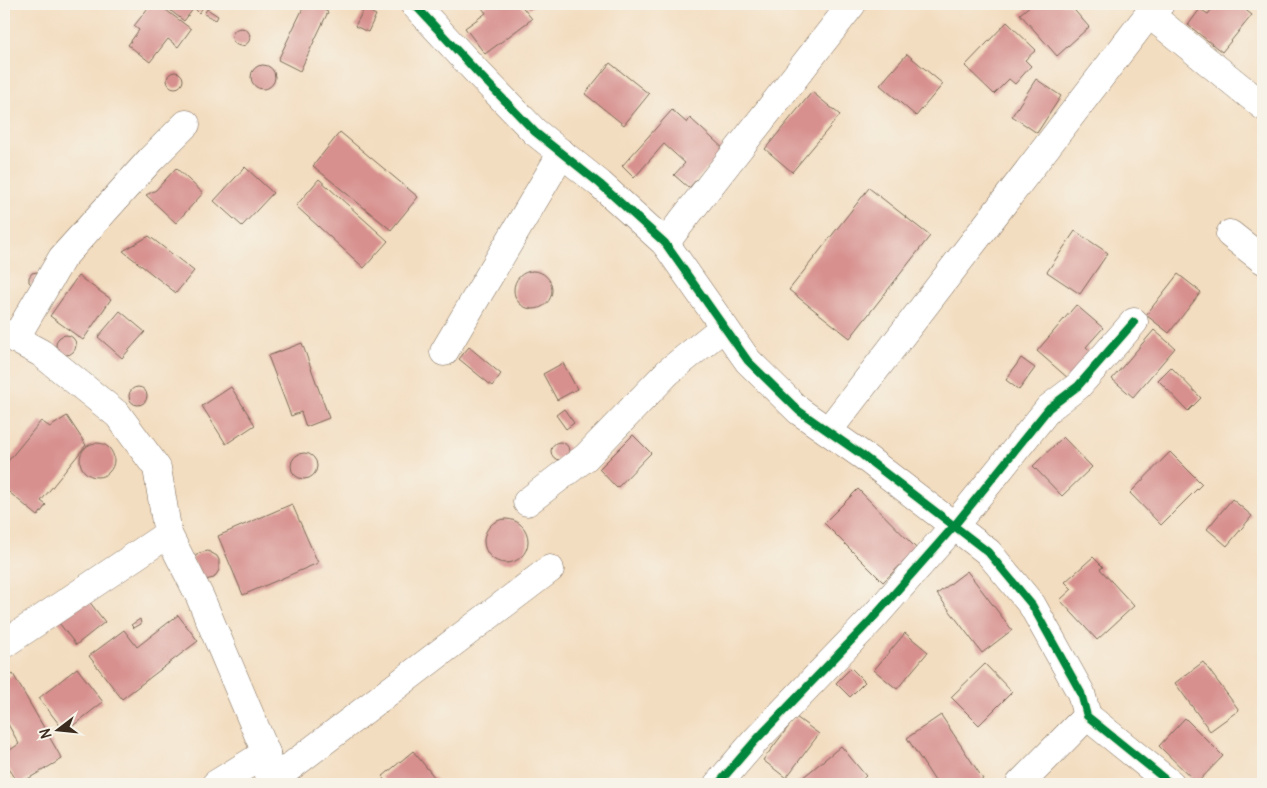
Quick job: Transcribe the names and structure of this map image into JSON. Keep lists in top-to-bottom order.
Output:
{
  "north": "left"
}
